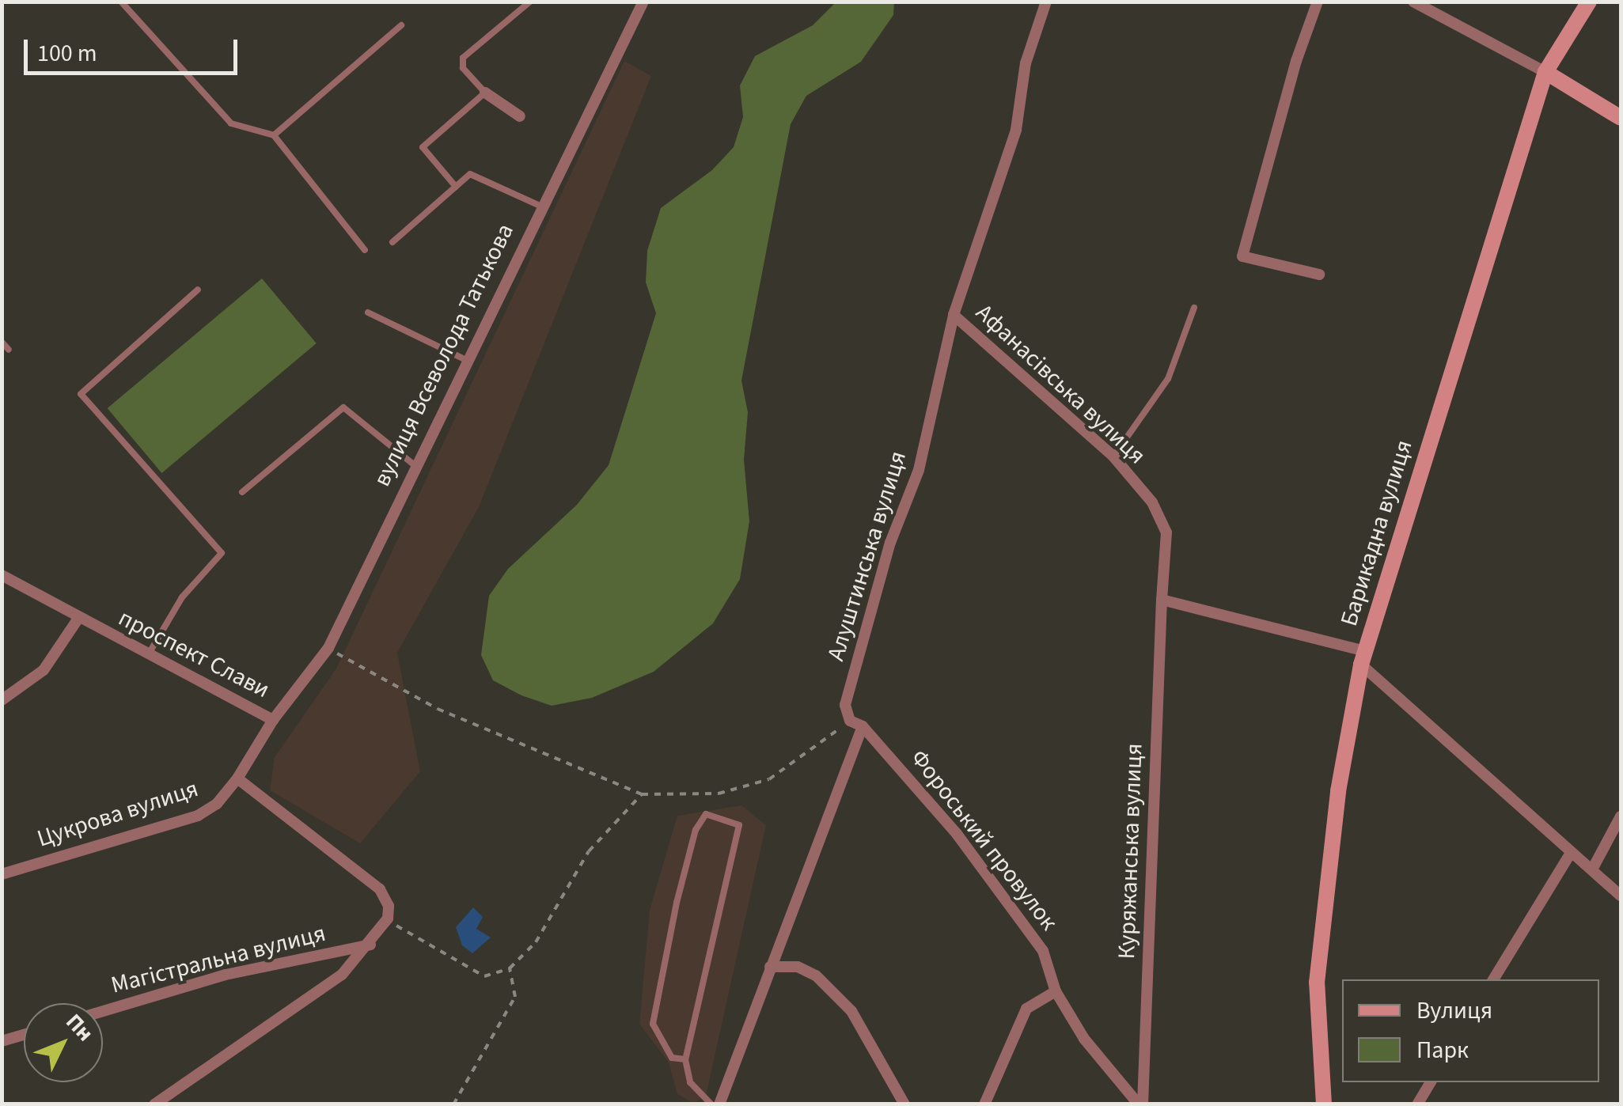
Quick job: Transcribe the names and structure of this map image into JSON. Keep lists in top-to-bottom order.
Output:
{
  "streets": {
    "street": [
      "вулиця Всеволода Татькова",
      "Афанасівська вулиця",
      "Барикадна вулиця",
      "Алуштинська вулиця",
      "проспект Слави",
      "Цукрова вулиця",
      "Фороський провулок",
      "Куряжанська вулиця",
      "Магістральна вулиця"
    ]
  },
  "crossings": [
    ["вулиця Всеволода Татькова", "проспект Слави"],
    ["Афанасівська вулиця", "Алуштинська вулиця"],
    ["Афанасівська вулиця", "Куряжанська вулиця"],
    ["проспект Слави", "Цукрова вулиця"],
    ["Фороський провулок", "Куряжанська вулиця"]
  ],
  "legend": ["Вулиця", "Парк"],
  "scale_bar": "100 m",
  "north": "top right"
}
